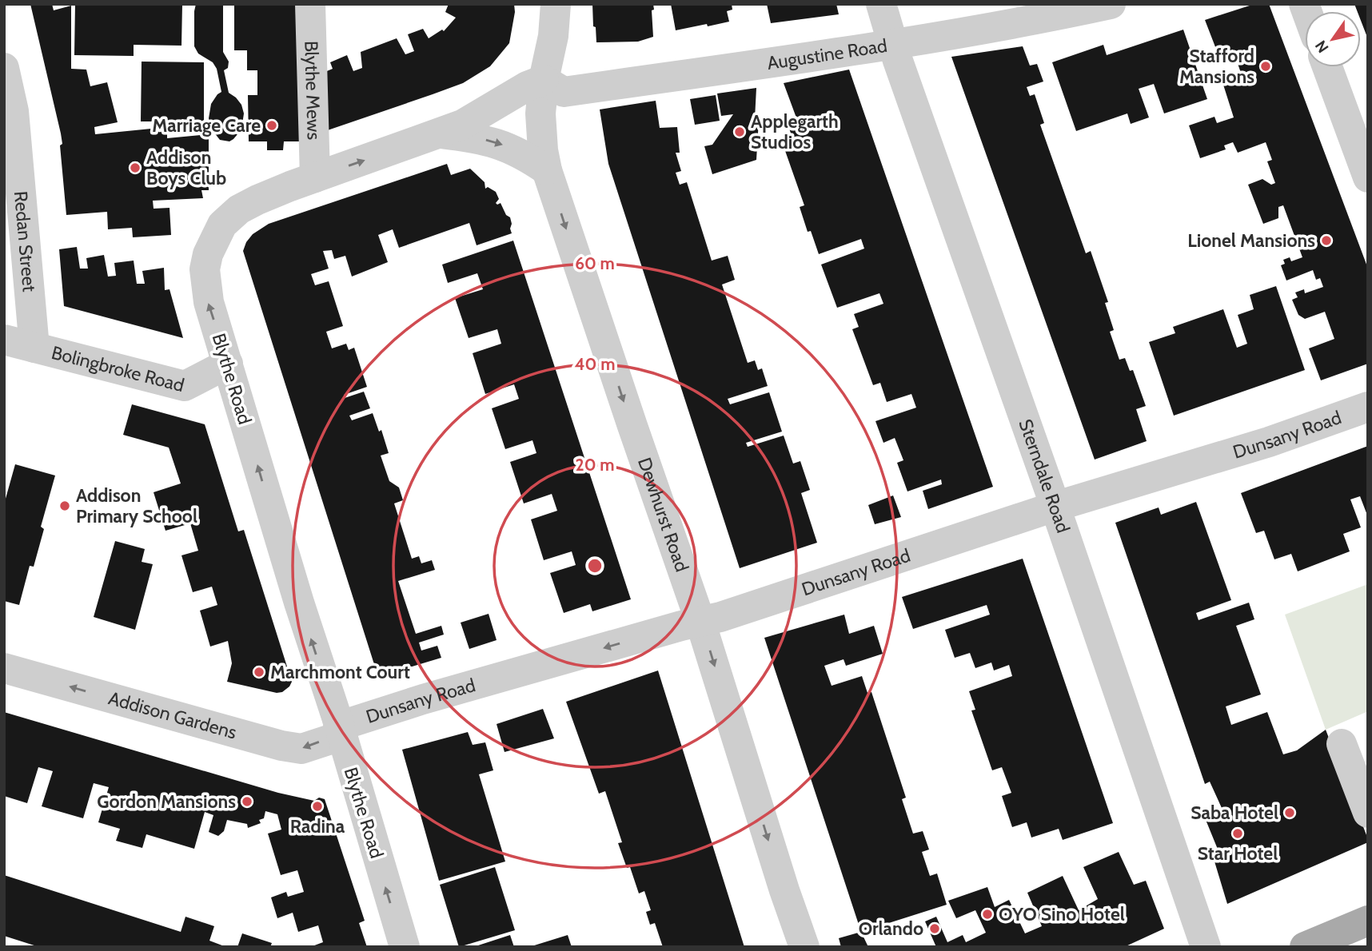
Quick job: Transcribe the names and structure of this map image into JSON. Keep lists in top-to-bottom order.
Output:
{
  "streets": {
    "street": [
      "Augustine Road",
      "Blythe Mews",
      "Redan Street",
      "Bolingbroke Road",
      "Blythe Road",
      "Dunsany Road",
      "Sterndale Road",
      "Dewhurst Road",
      "Addison Gardens"
    ]
  },
  "crossings": [
    ["Augustine Road", "Blythe Road"],
    ["Augustine Road", "Sterndale Road"],
    ["Augustine Road", "Dewhurst Road"],
    ["Blythe Mews", "Blythe Road"],
    ["Redan Street", "Bolingbroke Road"],
    ["Bolingbroke Road", "Blythe Road"],
    ["Blythe Road", "Dunsany Road"],
    ["Blythe Road", "Dewhurst Road"],
    ["Blythe Road", "Addison Gardens"],
    ["Dunsany Road", "Sterndale Road"],
    ["Dunsany Road", "Dewhurst Road"],
    ["Dunsany Road", "Addison Gardens"]
  ],
  "one_way": ["Blythe Road", "Dewhurst Road", "Addison Gardens"],
  "places": [
    "Stafford Mansions",
    "Marriage Care",
    "Applegarth Studios",
    "Addison Boys Club",
    "Lionel Mansions",
    "Addison Primary School",
    "Marchmont Court",
    "Gordon Mansions",
    "Radina",
    "Saba Hotel",
    "Star Hotel",
    "OYO Sino Hotel",
    "Orlando"
  ],
  "north": "bottom left",
  "rings": ["60 m", "40 m", "20 m"]
}
